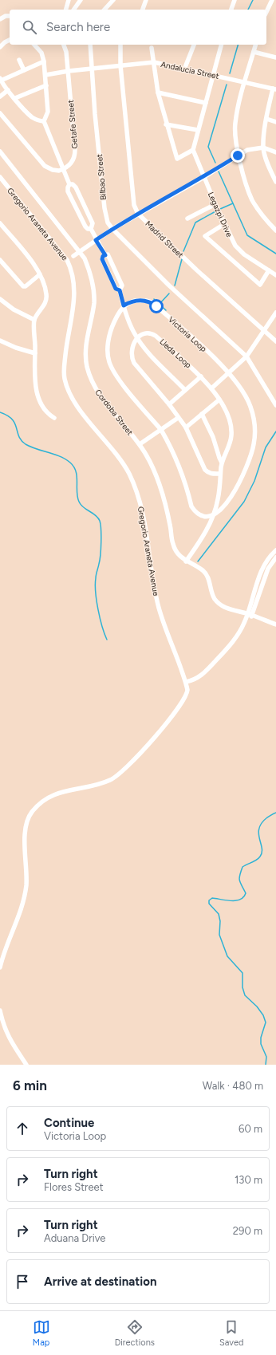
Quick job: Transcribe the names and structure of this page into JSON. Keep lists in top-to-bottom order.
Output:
{
  "streets": {
    "street": [
      "Andalucia Street",
      "Getafe Street",
      "Bilbao Street",
      "Legazpi Drive",
      "Gregorio Araneta Avenue",
      "Madrid Street",
      "Victoria Loop",
      "Lleda Loop",
      "Cordoba Street"
    ]
  },
  "crossings": [
    ["Andalucia Street", "Getafe Street"],
    ["Andalucia Street", "Bilbao Street"],
    ["Andalucia Street", "Madrid Street"],
    ["Victoria Loop", "Lleda Loop"]
  ],
  "page": {
    "search": "Search here",
    "heading": ["6 min", "Walk · 480 m"],
    "list": [
      ["Continue", "Victoria Loop", "60 m"],
      ["Turn right", "Flores Street", "130 m"],
      ["Turn right", "Aduana Drive", "290 m"],
      "Arrive at destination"
    ],
    "nav": ["Map", "Directions", "Saved"]
  }
}
